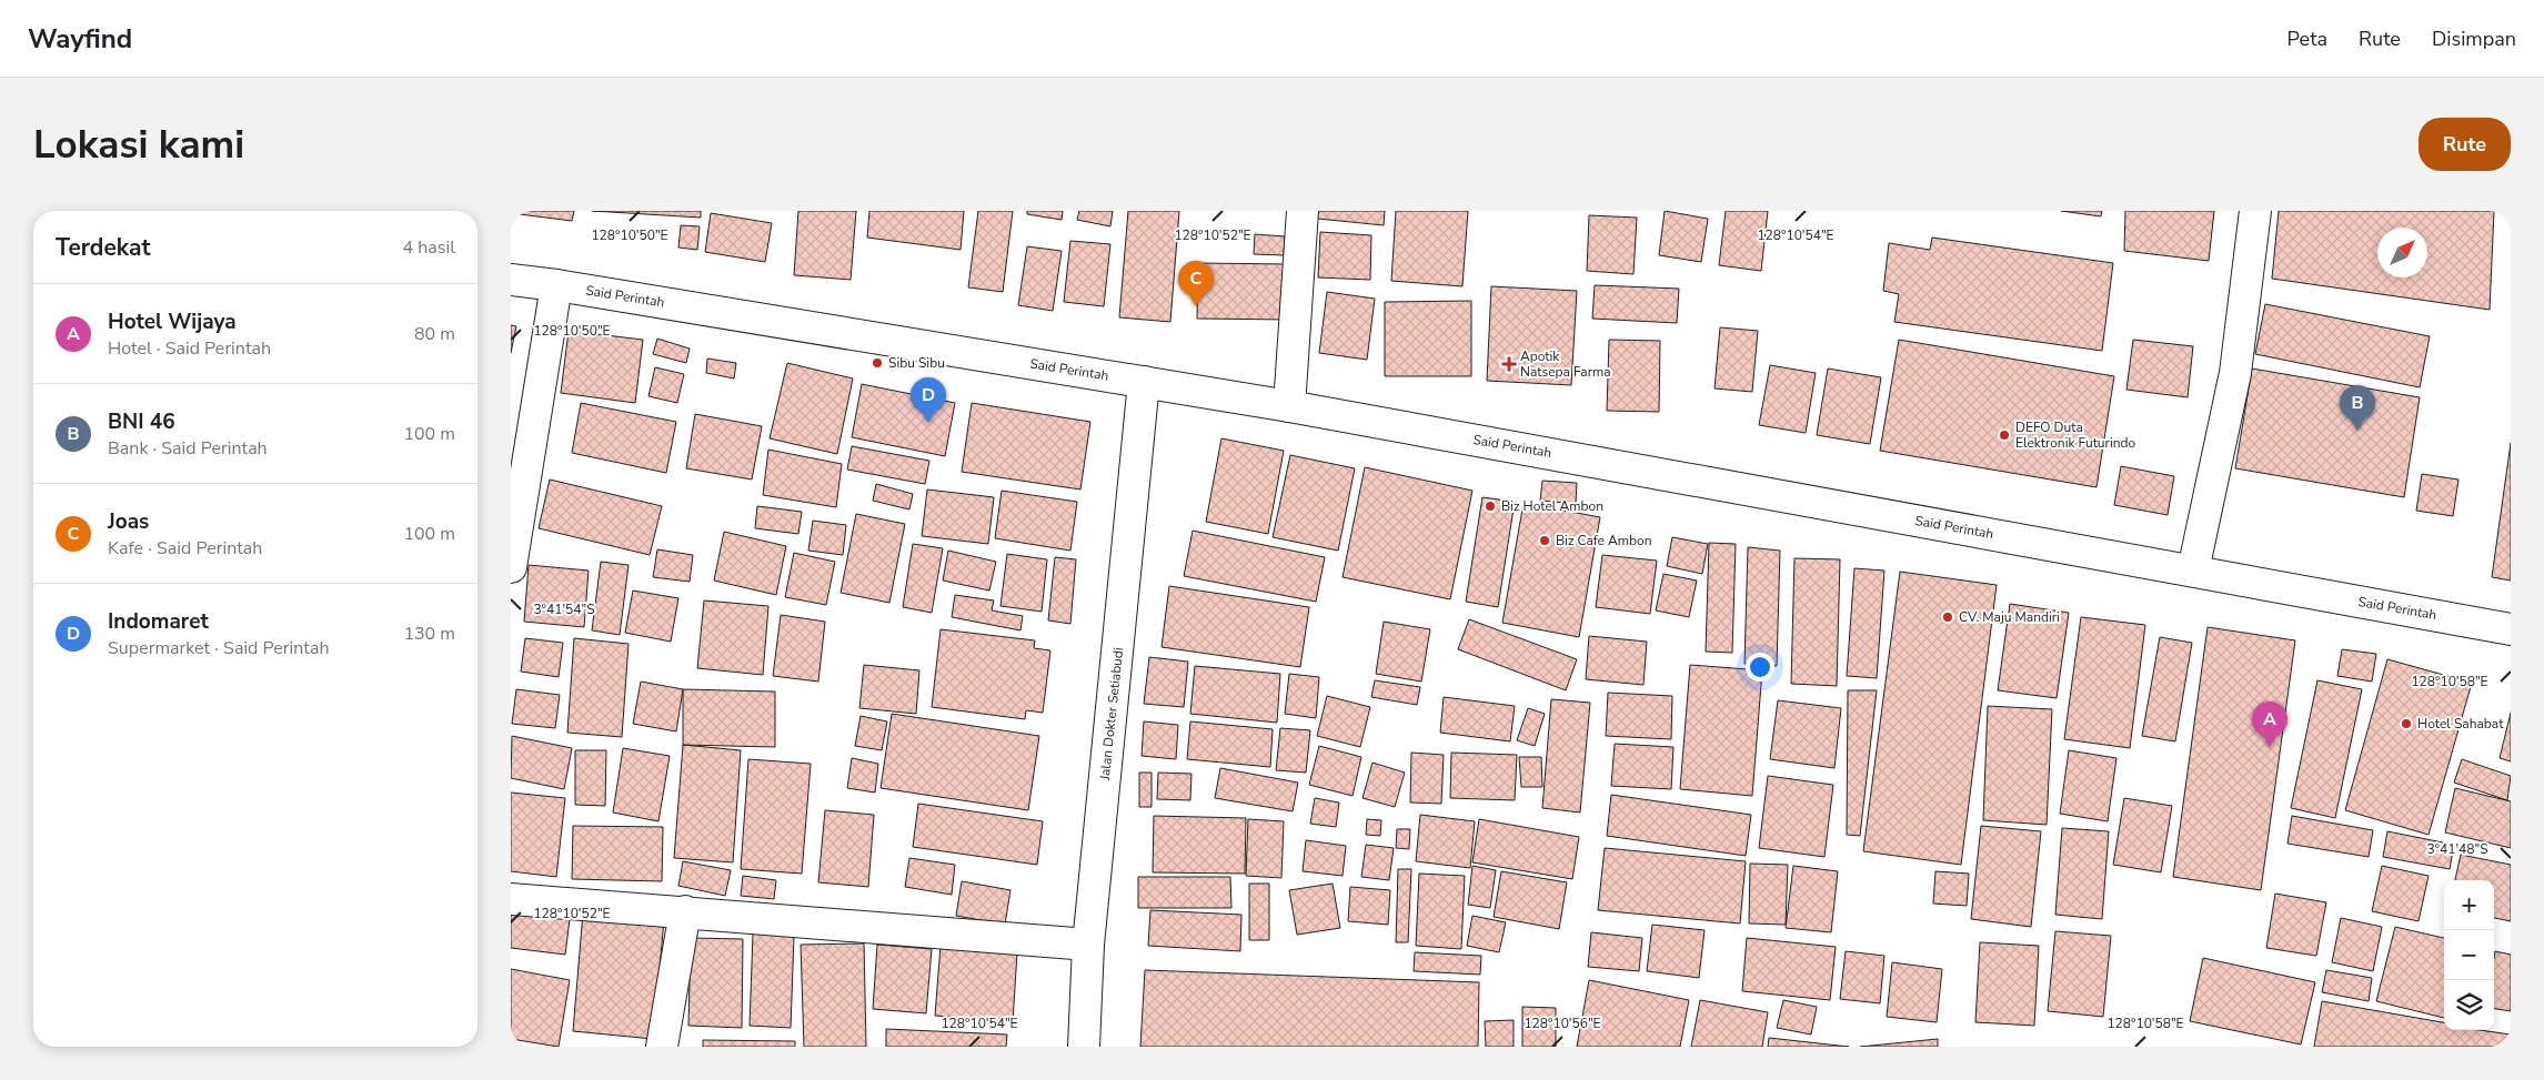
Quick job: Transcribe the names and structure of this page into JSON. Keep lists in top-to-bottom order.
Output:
{
  "streets": {
    "street": ["Said Perintah", "Jalan Dokter Setiabudi"]
  },
  "crossings": [
    ["Said Perintah", "Jalan Dokter Setiabudi"]
  ],
  "places": {
    "other": [
      "Sibu Sibu",
      "DEFO Duta Elektronik Futurindo",
      "Biz Hotel Ambon",
      "Biz Cafe Ambon",
      "CV. Maju Mandiri",
      "Hotel Sahabat"
    ],
    "health": ["Apotik Natsepa Farma"]
  },
  "north": "top right",
  "page": {
    "header": "Wayfind",
    "nav": ["Peta", "Rute", "Disimpan"],
    "buttons": "Rute",
    "title": "Lokasi kami",
    "heading": ["Terdekat", "4 hasil"],
    "pins": [
      "C",
      "D",
      "B",
      "A"
    ],
    "list": [
      {
        "mark": "A",
        "name": "Hotel Wijaya",
        "note": "Hotel · Said Perintah",
        "value": "80 m"
      },
      {
        "mark": "B",
        "name": "BNI 46",
        "note": "Bank · Said Perintah",
        "value": "100 m"
      },
      {
        "mark": "C",
        "name": "Joas",
        "note": "Kafe · Said Perintah",
        "value": "100 m"
      },
      {
        "mark": "D",
        "name": "Indomaret",
        "note": "Supermarket · Said Perintah",
        "value": "130 m"
      }
    ],
    "map_buttons": ["+", "−"]
  },
  "coordinates": [
    "128°10'50\"E",
    "128°10'52\"E",
    "128°10'54\"E",
    "3°41'54\"S",
    "128°10'58\"E",
    "3°41'48\"S",
    "128°10'56\"E"
  ]
}
